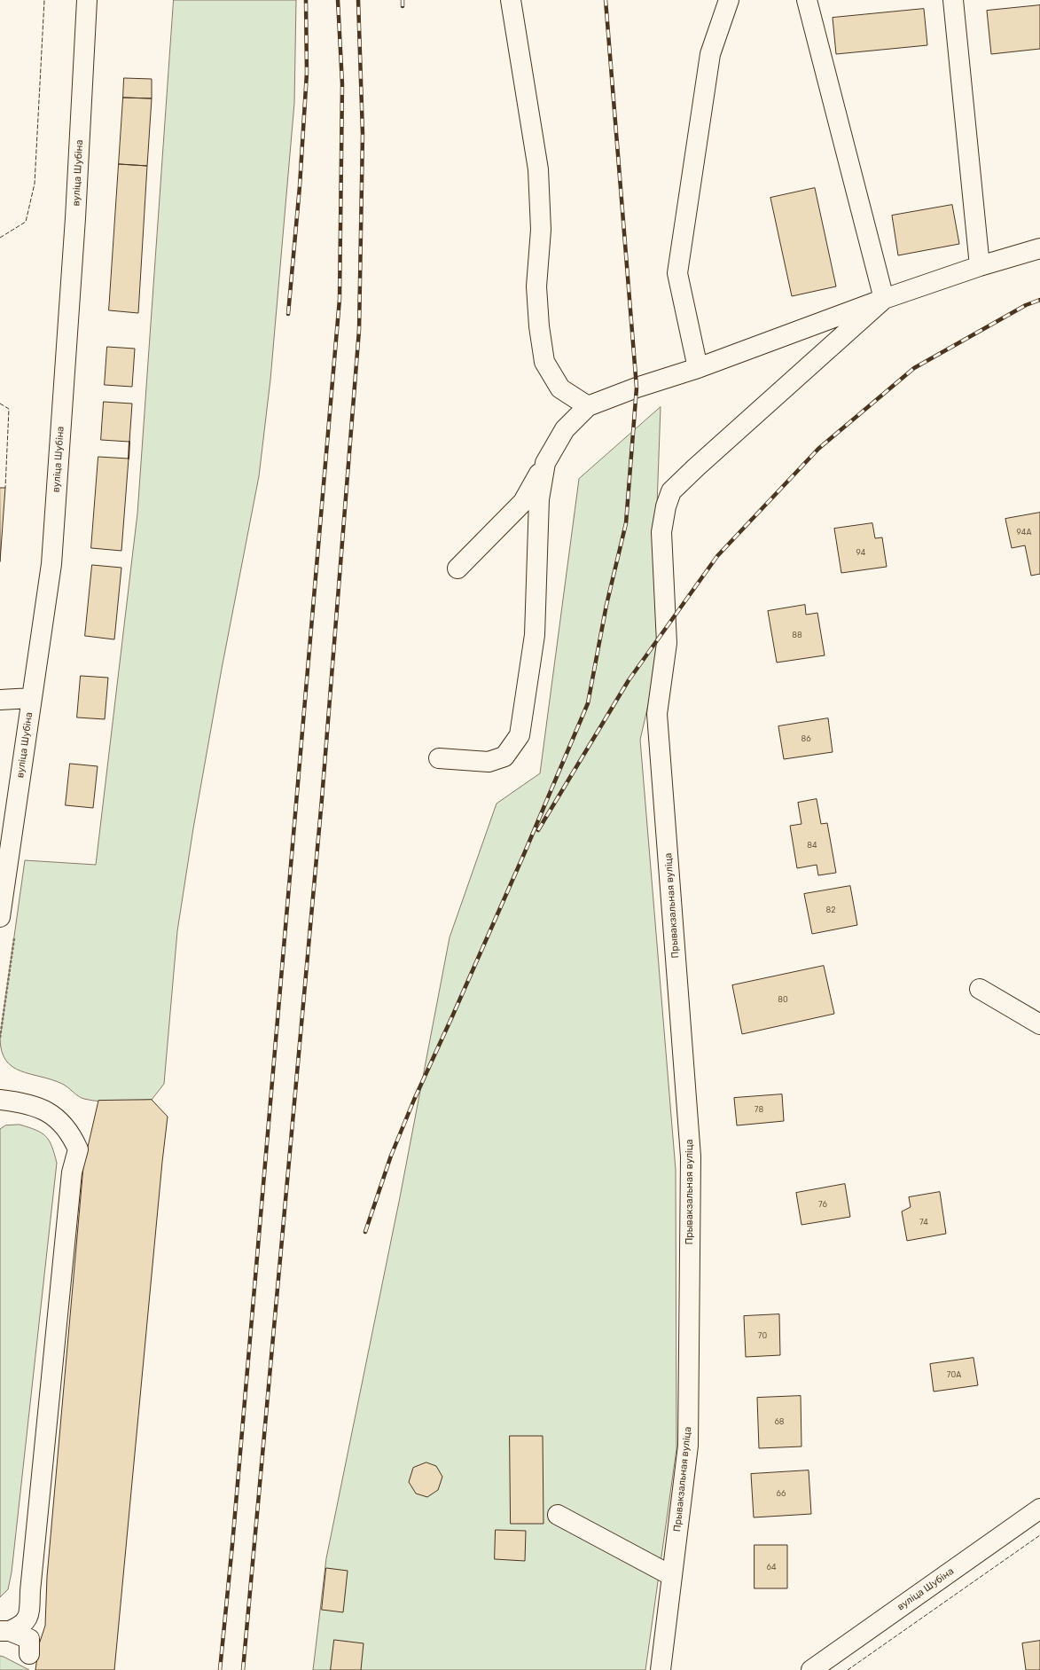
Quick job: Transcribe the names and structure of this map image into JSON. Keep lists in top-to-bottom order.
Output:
{
  "streets": {
    "street": ["вуліца Шубіна", "Прывакзальная вуліца"]
  },
  "house_numbers": [
    "94А",
    "94",
    "88",
    "86",
    "84",
    "82",
    "80",
    "78",
    "76",
    "74",
    "70",
    "70А",
    "68",
    "66",
    "64"
  ]
}
